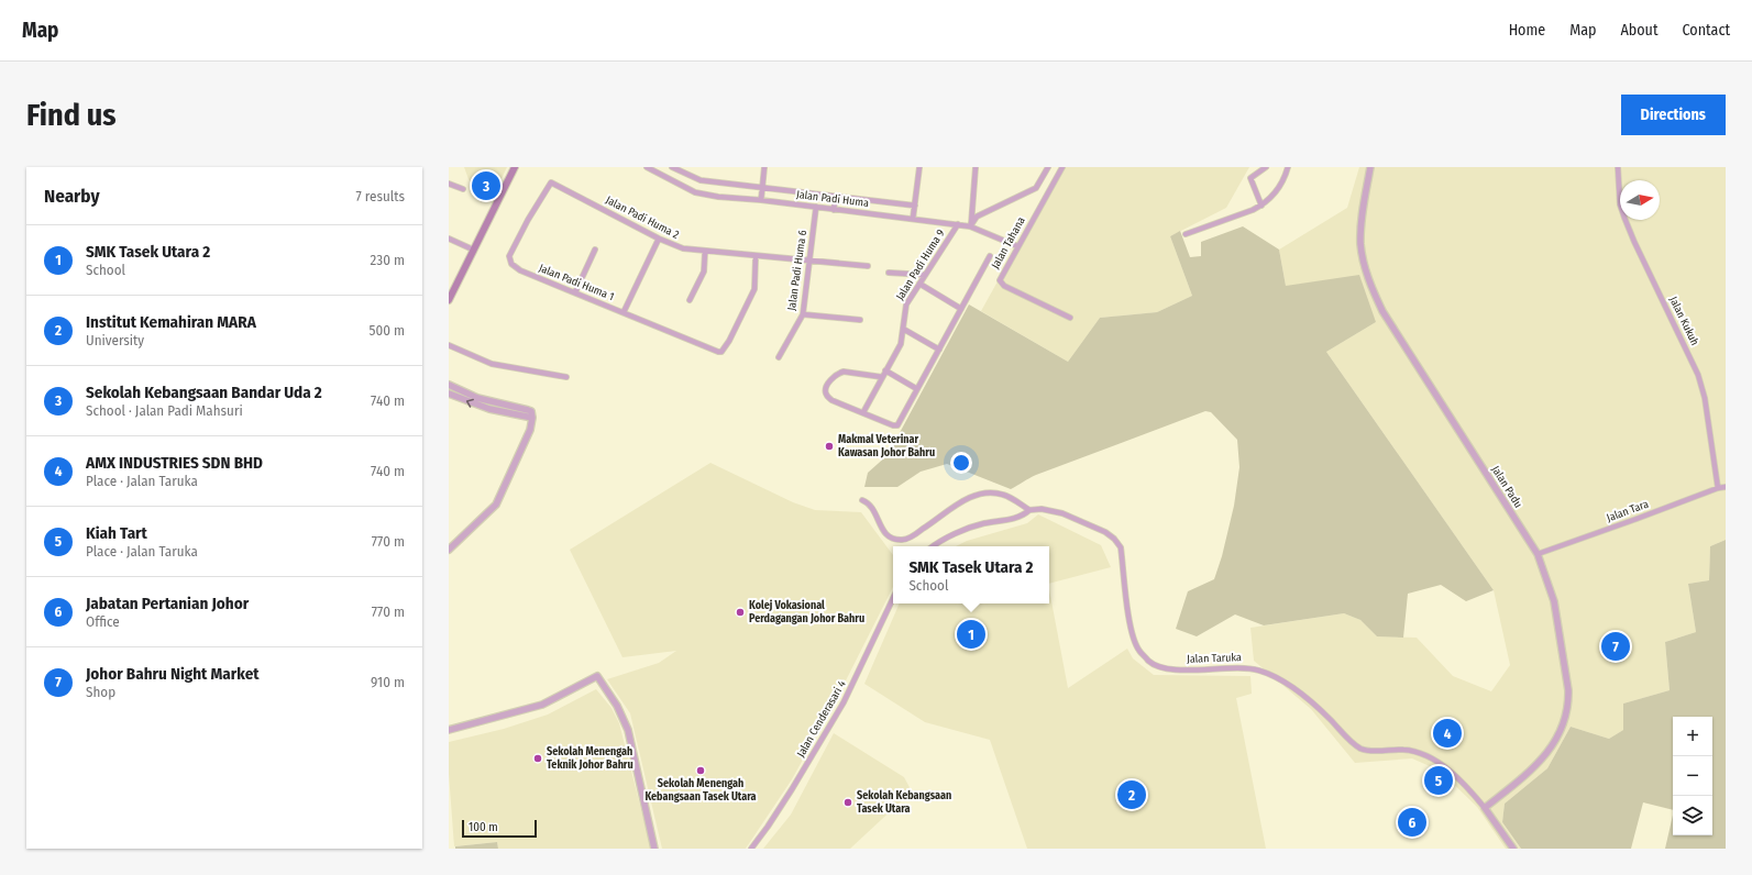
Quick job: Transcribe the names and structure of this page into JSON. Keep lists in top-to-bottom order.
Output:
{
  "streets": {
    "street": [
      "Jalan Padi Huma",
      "Jalan Padi Huma 2",
      "Jalan Tahana",
      "Jalan Padi Huma 9",
      "Jalan Padi Huma 6",
      "Jalan Padi Huma 1",
      "Jalan Kukuh",
      "Jalan Padu",
      "Jalan Tara",
      "Jalan Taruka",
      "Jalan Cenderasari 4"
    ]
  },
  "crossings": [
    ["Jalan Padi Huma", "Jalan Tahana"],
    ["Jalan Padi Huma", "Jalan Padi Huma 9"],
    ["Jalan Padi Huma", "Jalan Padi Huma 6"],
    ["Jalan Padi Huma 2", "Jalan Padi Huma 6"],
    ["Jalan Padi Huma 2", "Jalan Padi Huma 1"],
    ["Jalan Kukuh", "Jalan Tara"],
    ["Jalan Padu", "Jalan Tara"],
    ["Jalan Padu", "Jalan Taruka"]
  ],
  "places": [
    "Makmal Veterinar Kawasan Johor Bahru",
    "Kolej Vokasional Perdagangan Johor Bahru",
    "Sekolah Menengah Teknik Johor Bahru",
    "Sekolah Menengah Kebangsaan Tasek Utara",
    "Sekolah Kebangsaan Tasek Utara"
  ],
  "scale_bar": "100 m",
  "north": "right",
  "page": {
    "header": "Map",
    "nav": [
      "Home",
      "Map",
      "About",
      "Contact"
    ],
    "buttons": "Directions",
    "title": "Find us",
    "heading": ["Nearby", "7 results"],
    "pins": [
      "3",
      "1",
      "7",
      "4",
      "5",
      "2",
      "6"
    ],
    "list": [
      {
        "mark": "1",
        "name": "SMK Tasek Utara 2",
        "note": "School",
        "value": "230 m"
      },
      {
        "mark": "2",
        "name": "Institut Kemahiran MARA",
        "note": "University",
        "value": "500 m"
      },
      {
        "mark": "3",
        "name": "Sekolah Kebangsaan Bandar Uda 2",
        "note": "School · Jalan Padi Mahsuri",
        "value": "740 m"
      },
      {
        "mark": "4",
        "name": "AMX INDUSTRIES SDN BHD",
        "note": "Place · Jalan Taruka",
        "value": "740 m"
      },
      {
        "mark": "5",
        "name": "Kiah Tart",
        "note": "Place · Jalan Taruka",
        "value": "770 m"
      },
      {
        "mark": "6",
        "name": "Jabatan Pertanian Johor",
        "note": "Office",
        "value": "770 m"
      },
      {
        "mark": "7",
        "name": "Johor Bahru Night Market",
        "note": "Shop",
        "value": "910 m"
      }
    ],
    "popup": ["SMK Tasek Utara 2", "School"],
    "map_buttons": ["+", "−"],
    "scale": "100 m"
  }
}
